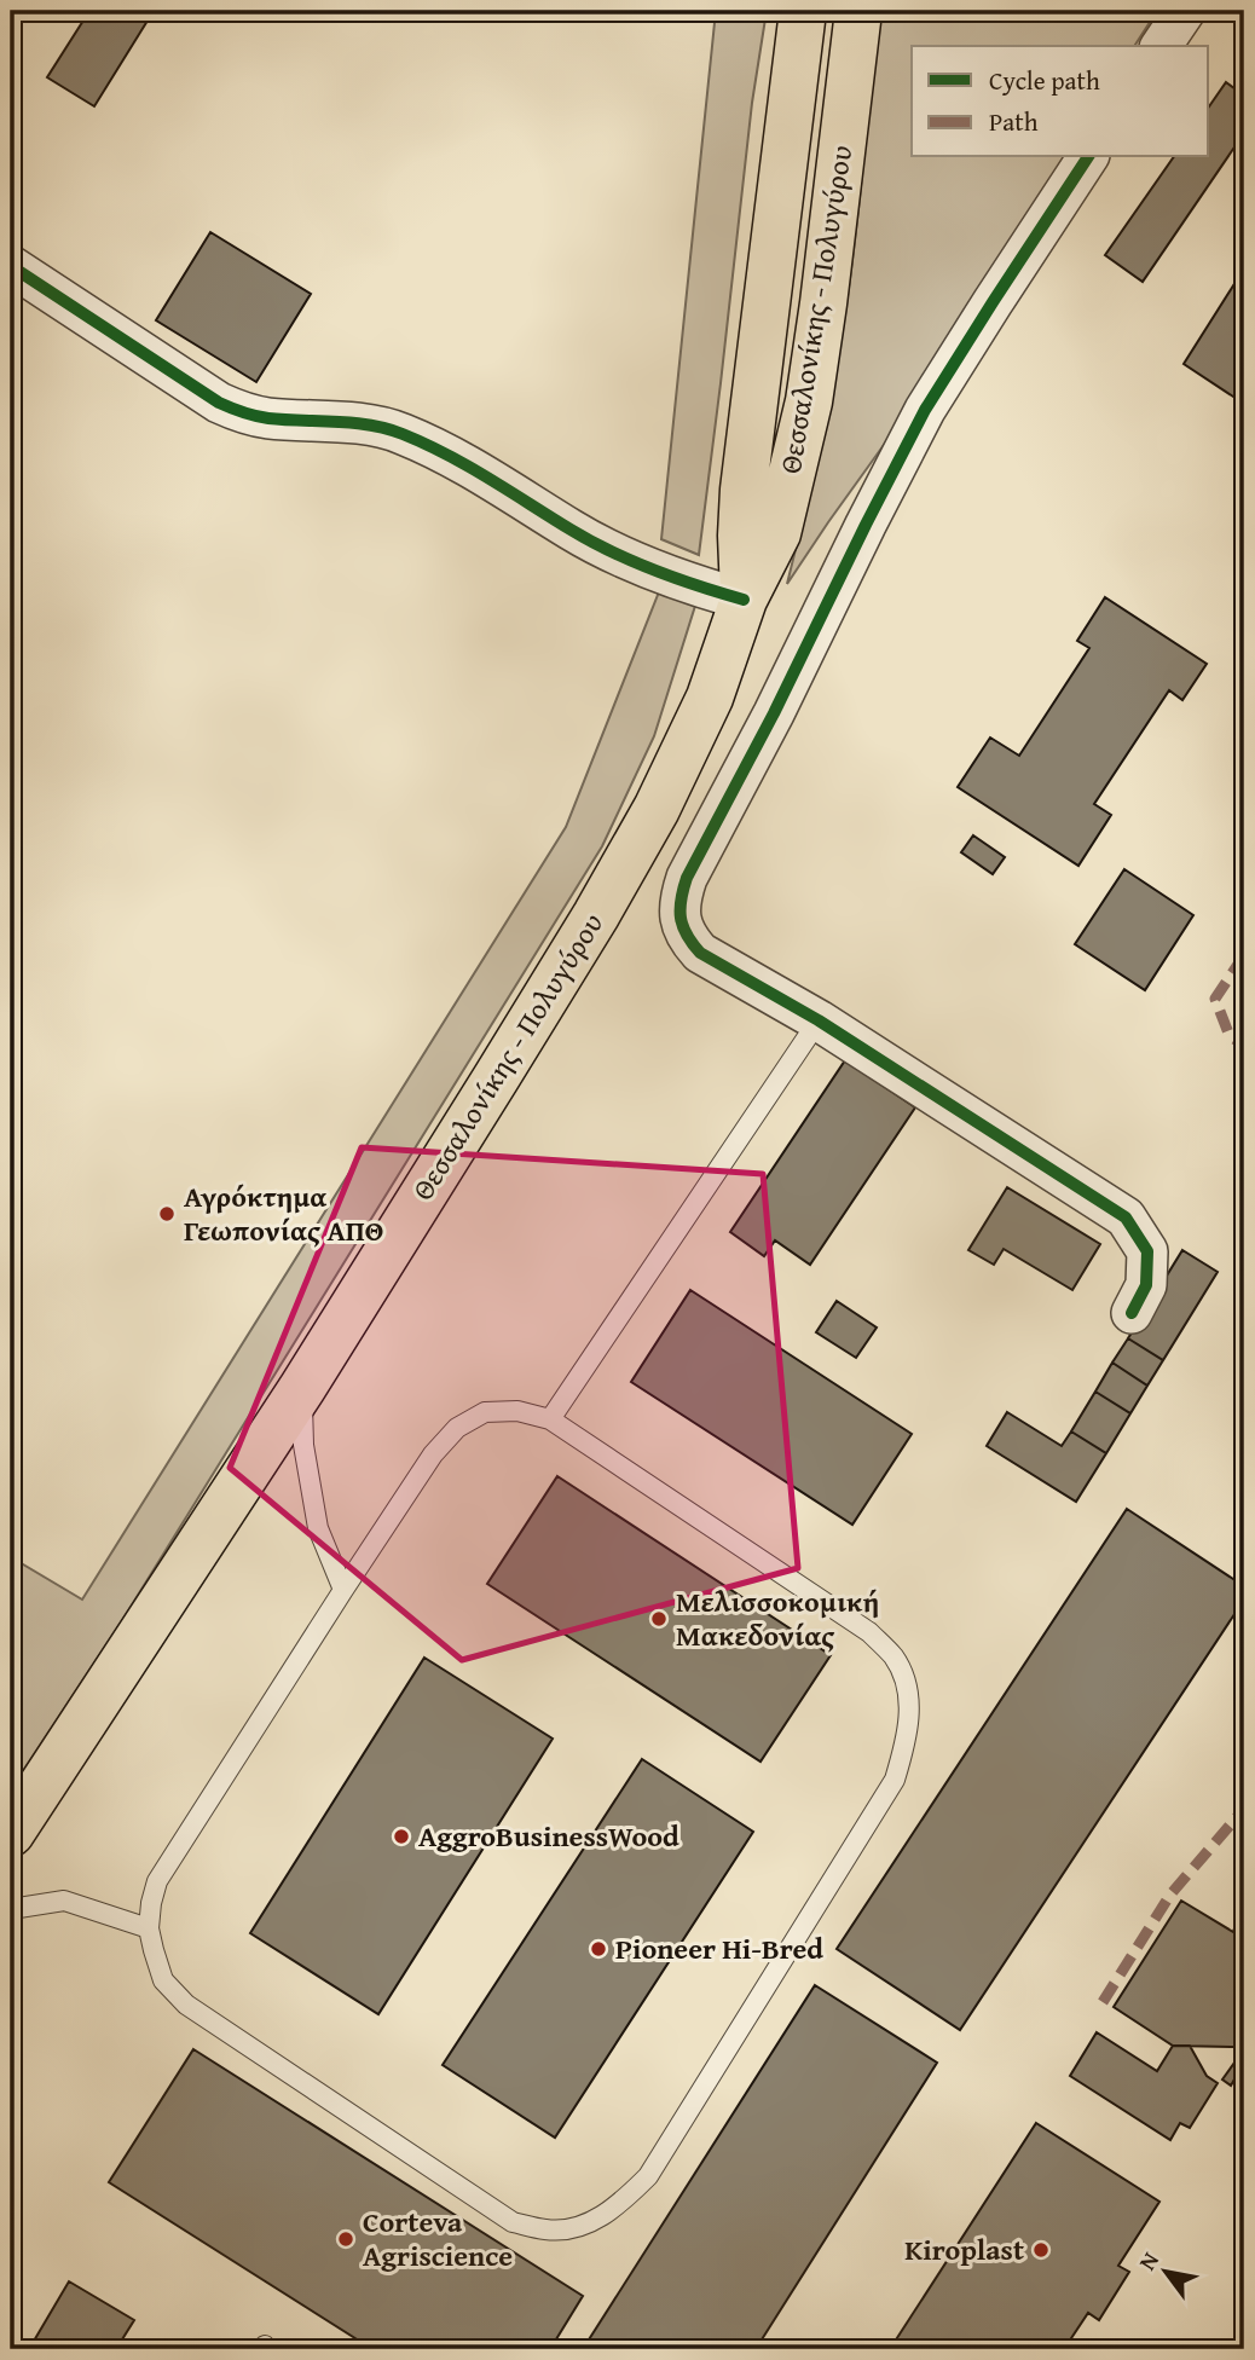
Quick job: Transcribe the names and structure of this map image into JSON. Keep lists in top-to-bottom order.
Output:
{
  "streets": {
    "main road": ["Θεσσαλονίκης - Πολυγύρου"]
  },
  "places": [
    "Αγρόκτημα Γεωπονίας ΑΠΘ",
    "Μελισσοκομική Μακεδονίας",
    "AggroBusinessWood",
    "Pioneer Hi-Bred",
    "Corteva Agriscience",
    "Kiroplast"
  ],
  "legend": ["Cycle path", "Path"],
  "north": "top left"
}
